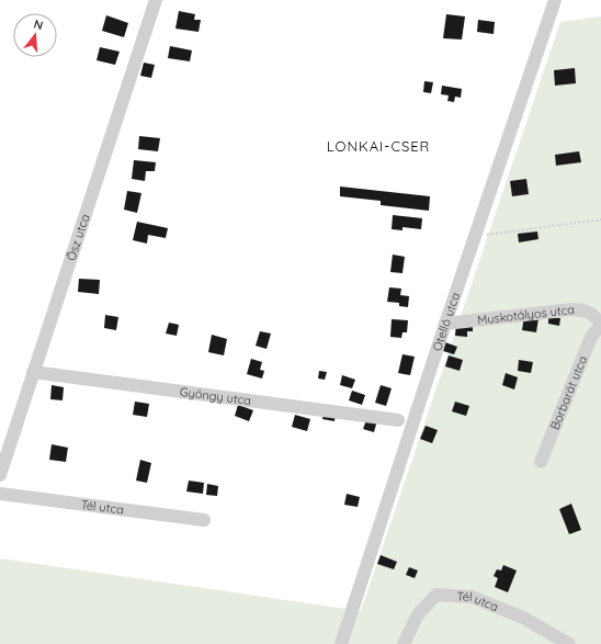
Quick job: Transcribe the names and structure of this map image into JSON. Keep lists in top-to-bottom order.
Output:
{
  "streets": {
    "street": [
      "Ősz utca",
      "Muskotályos utca",
      "Otelló utca",
      "Borbarát utca",
      "Gyöngy utca",
      "Tél utca"
    ]
  },
  "crossings": [
    ["Ősz utca", "Gyöngy utca"],
    ["Muskotályos utca", "Otelló utca"],
    ["Muskotályos utca", "Borbarát utca"]
  ],
  "districts": ["LONKAI-CSER"],
  "north": "top"
}
